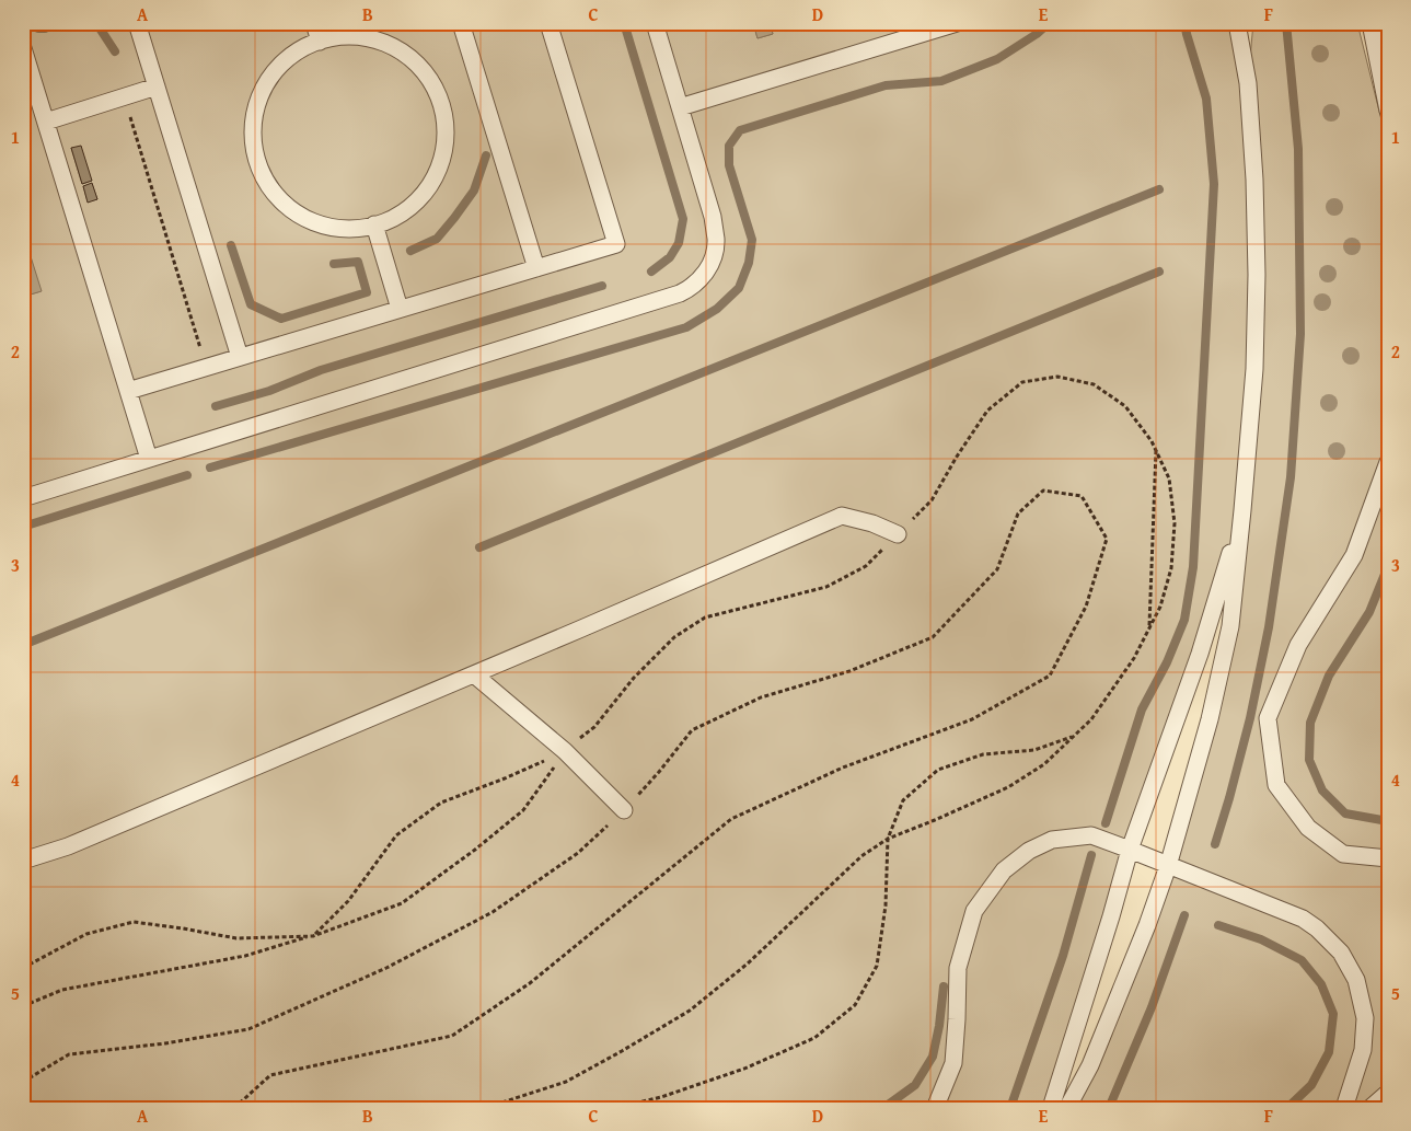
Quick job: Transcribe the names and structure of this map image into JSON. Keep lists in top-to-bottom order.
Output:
{
  "grid": {
    "columns": [
      "A",
      "B",
      "C",
      "D",
      "E",
      "F"
    ],
    "rows": [
      "1",
      "2",
      "3",
      "4",
      "5"
    ]
  }
}
